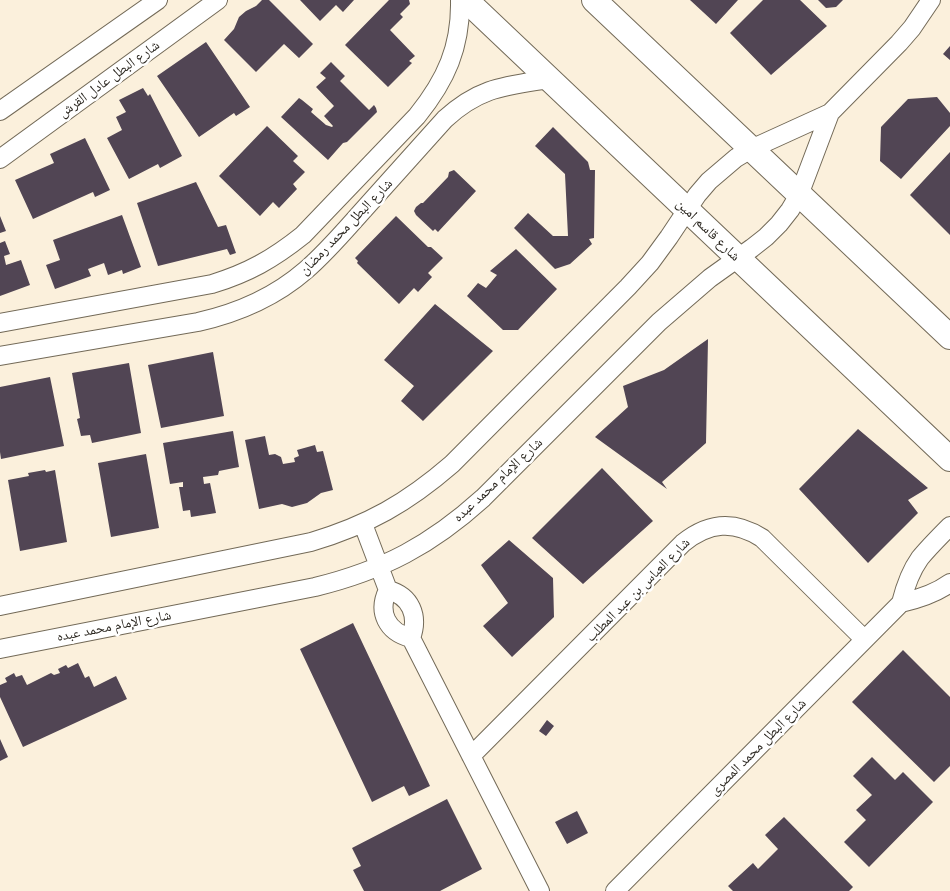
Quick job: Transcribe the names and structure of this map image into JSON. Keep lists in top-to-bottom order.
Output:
{
  "streets": {
    "main road": ["شارع قاسم امين"],
    "street": [
      "شارع البطل عادل القرش",
      "شارع البطل محمد رمضان",
      "شارع الإمام محمد عبده",
      "شارع العباس بن عبد المطلب",
      "شارع البطل محمد المصرى"
    ]
  },
  "crossings": [
    ["شارع البطل محمد رمضان", "شارع قاسم امين"],
    ["شارع قاسم امين", "شارع الإمام محمد عبده"],
    ["شارع العباس بن عبد المطلب", "شارع البطل محمد المصرى"]
  ]
}
